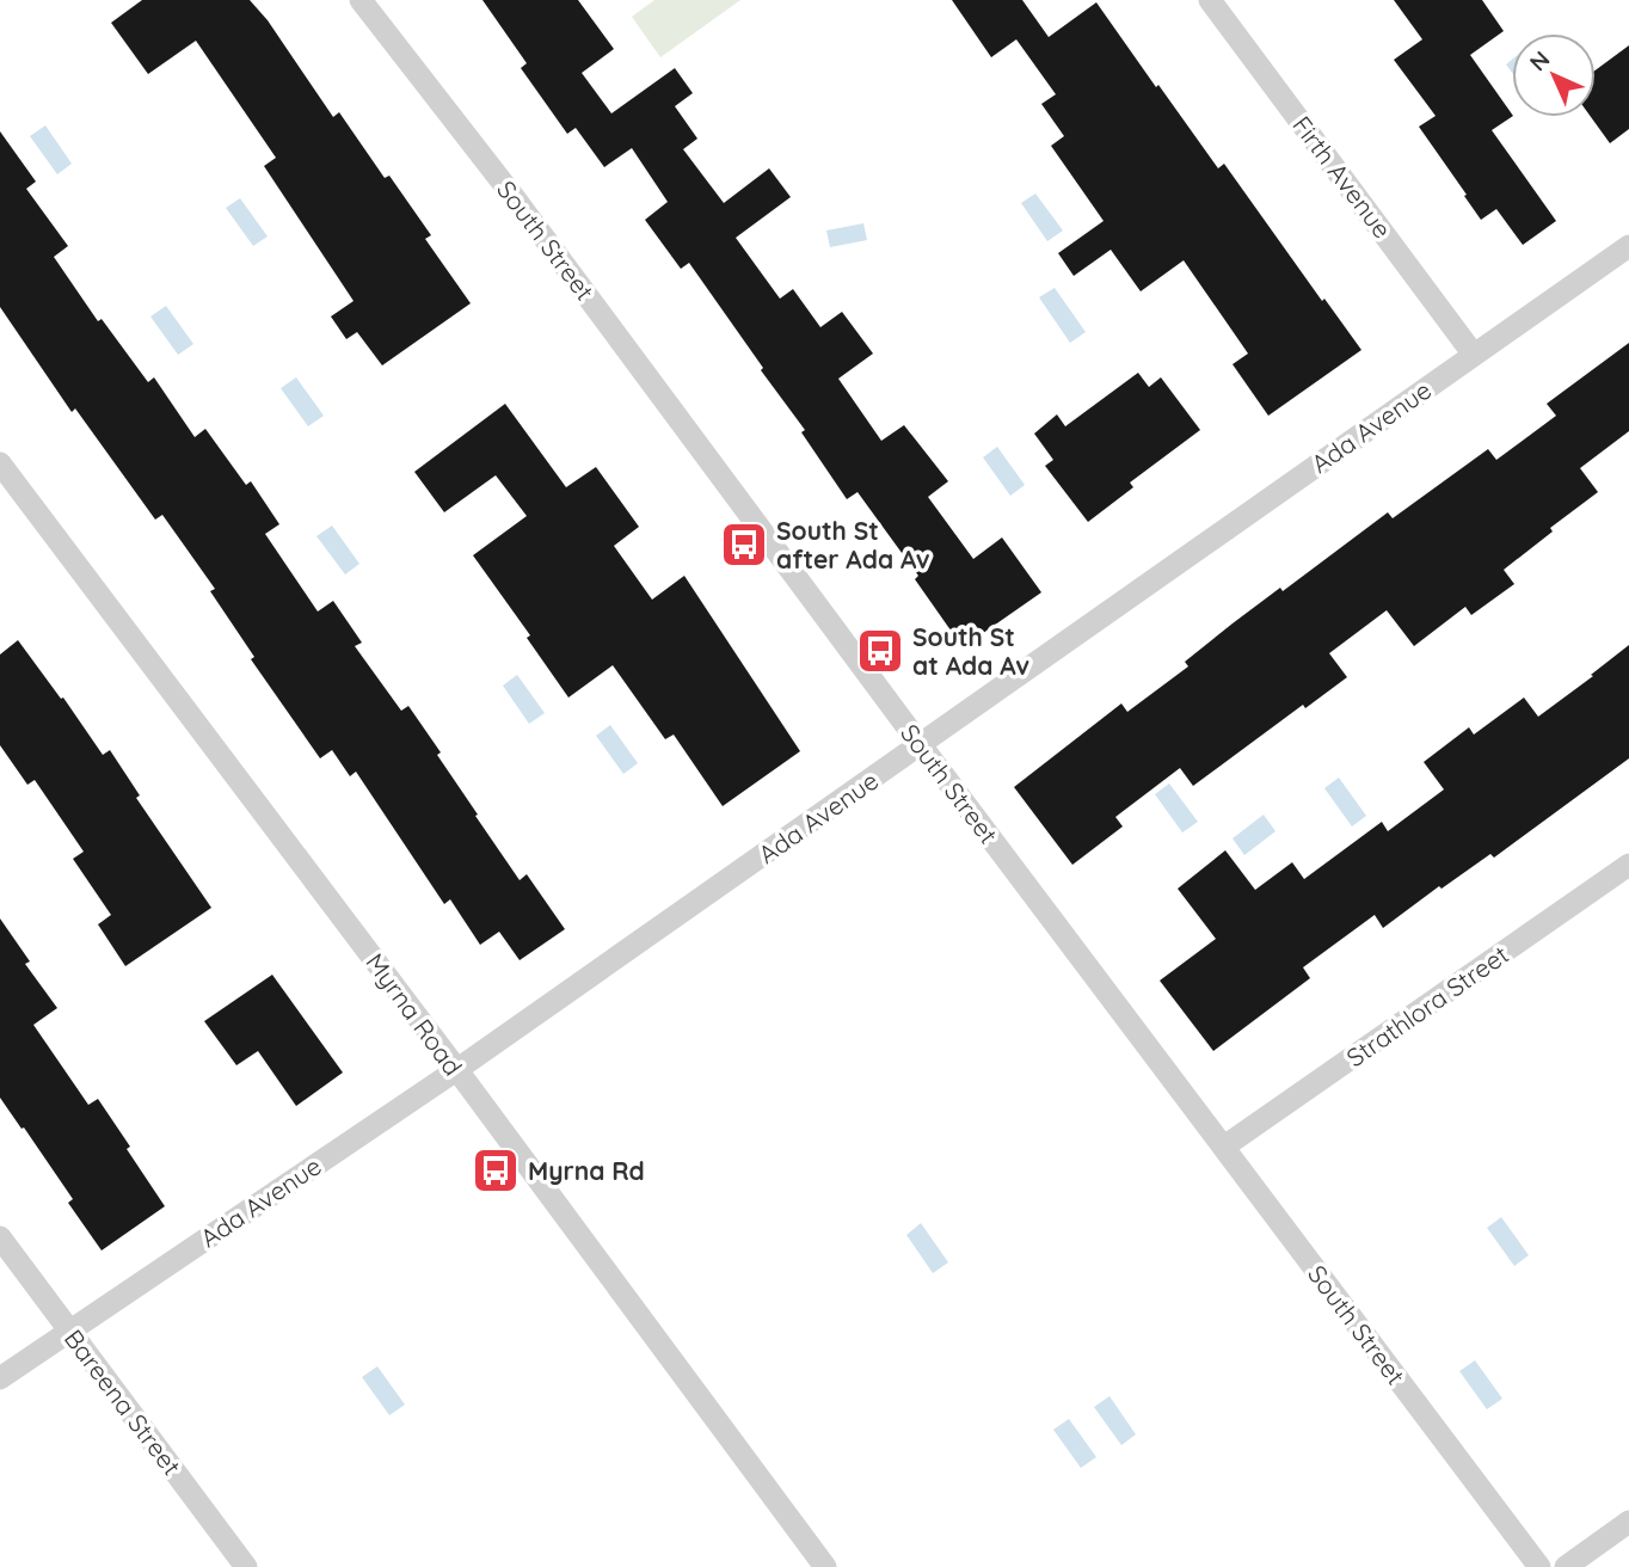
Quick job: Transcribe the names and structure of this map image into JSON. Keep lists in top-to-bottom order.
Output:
{
  "streets": {
    "street": [
      "Firth Avenue",
      "South Street",
      "Ada Avenue",
      "Strathlora Street",
      "Myrna Road",
      "Bareena Street"
    ]
  },
  "crossings": [
    ["Firth Avenue", "Ada Avenue"],
    ["South Street", "Ada Avenue"],
    ["South Street", "Strathlora Street"],
    ["Ada Avenue", "Myrna Road"],
    ["Ada Avenue", "Bareena Street"]
  ],
  "places": {
    "bus stop": ["South St after Ada Av", "South St at Ada Av", "Myrna Rd"]
  },
  "north": "top left"
}
